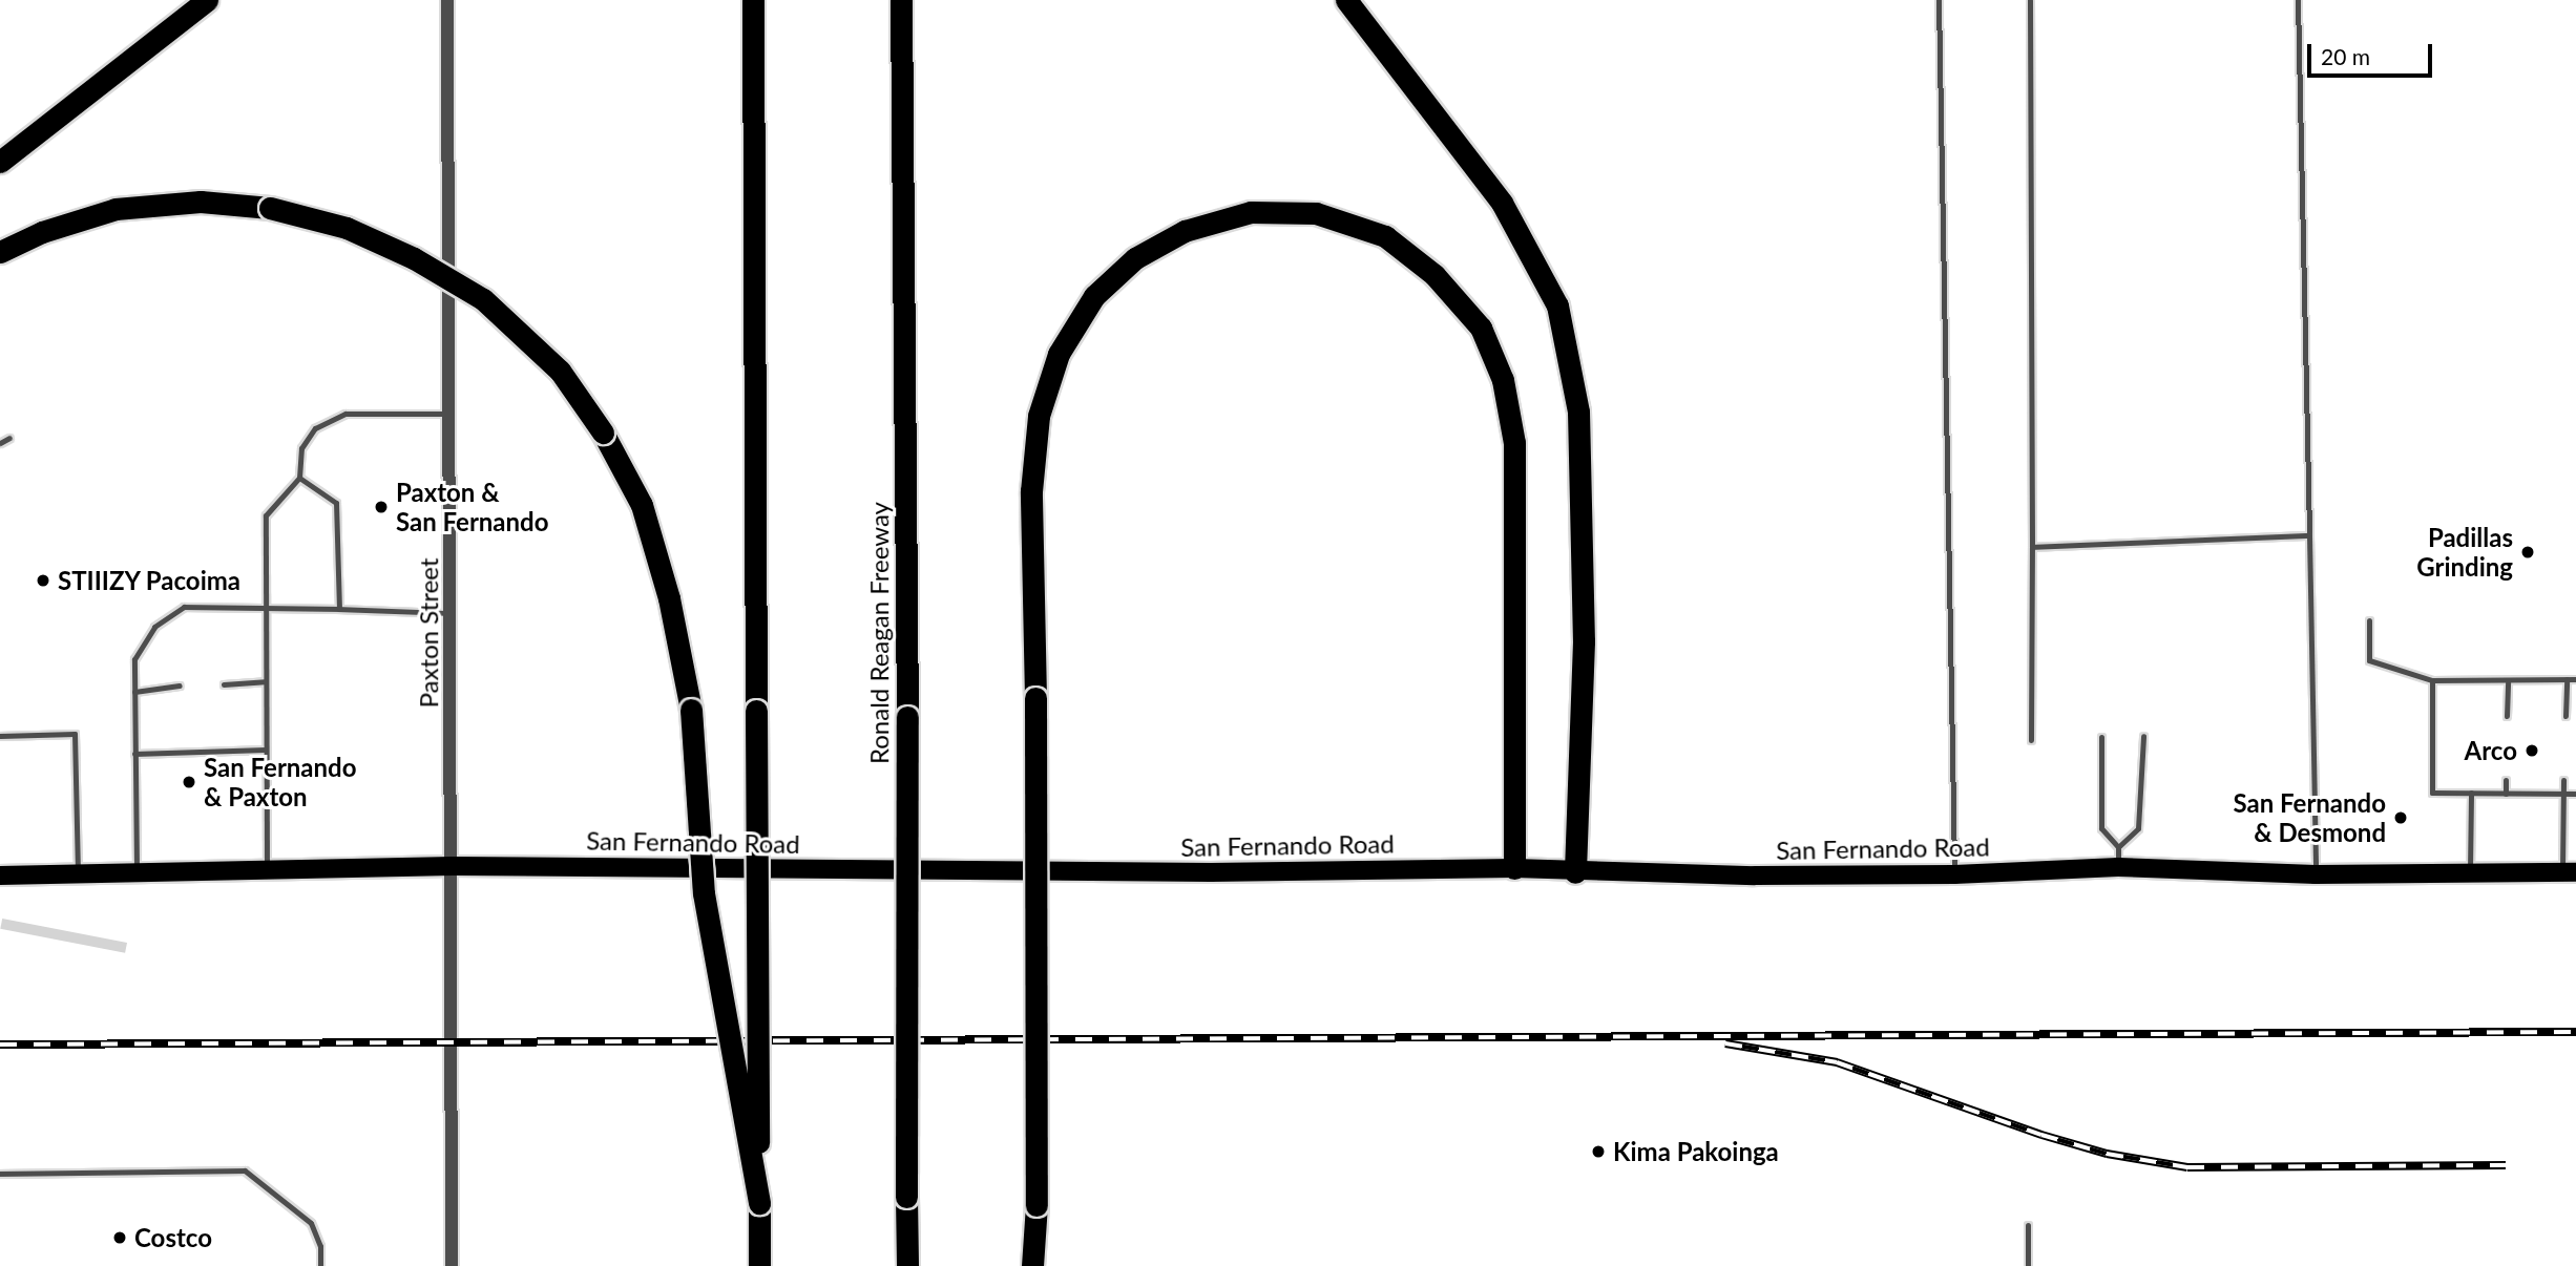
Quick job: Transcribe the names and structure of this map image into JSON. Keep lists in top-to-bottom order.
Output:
{
  "streets": {
    "highway": ["Ronald Reagan Freeway"],
    "main road": ["San Fernando Road"],
    "street": ["Paxton Street"]
  },
  "crossings": [
    ["Paxton Street", "San Fernando Road"]
  ],
  "places": [
    "Paxton & San Fernando",
    "Padillas Grinding",
    "STIIIZY Pacoima",
    "Arco",
    "San Fernando & Paxton",
    "San Fernando & Desmond",
    "Kima Pakoinga",
    "Costco"
  ],
  "scale_bar": "20 m"
}
